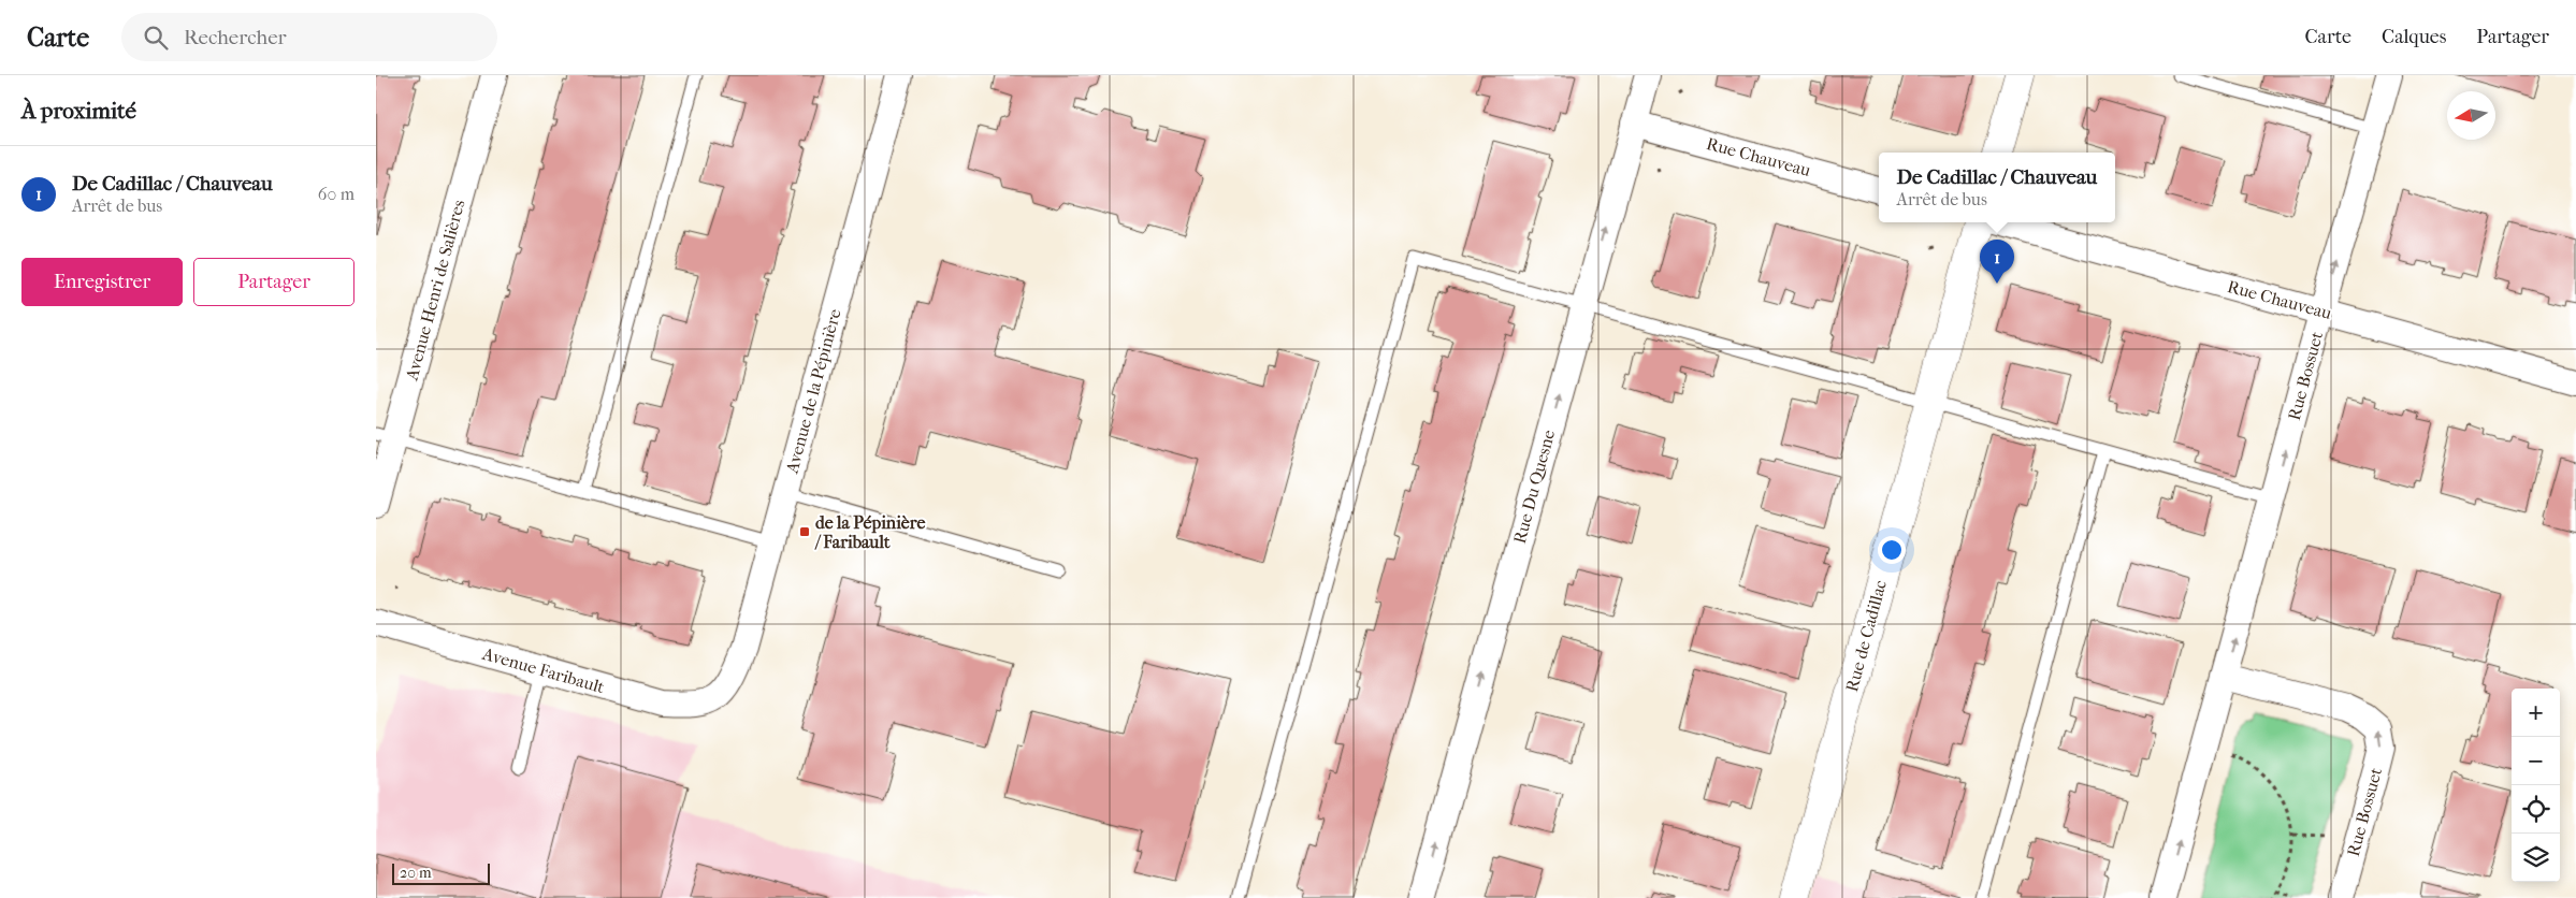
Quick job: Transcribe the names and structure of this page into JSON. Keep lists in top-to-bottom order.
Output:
{
  "streets": {
    "street": [
      "Rue Chauveau",
      "Avenue Henri de Salières",
      "Rue Bossuet",
      "Avenue de la Pépinière",
      "Rue Du Quesne",
      "Rue de Cadillac",
      "Avenue Faribault"
    ]
  },
  "crossings": [
    ["Rue Chauveau", "Rue Bossuet"],
    ["Rue Chauveau", "Rue Du Quesne"],
    ["Avenue de la Pépinière", "Avenue Faribault"]
  ],
  "one_way": ["Rue Bossuet", "Rue Du Quesne"],
  "places": {
    "transit": ["de la Pépinière / Faribault"]
  },
  "scale_bar": "20 m",
  "north": "left",
  "page": {
    "header": "Carte",
    "search": "Rechercher",
    "nav": ["Carte", "Calques", "Partager"],
    "heading": "À proximité",
    "list": [
      {
        "mark": "1",
        "name": "De Cadillac / Chauveau",
        "note": "Arrêt de bus",
        "value": "60 m"
      }
    ],
    "popup": ["De Cadillac / Chauveau", "Arrêt de bus"],
    "pins": "1",
    "buttons": ["Enregistrer", "Partager"],
    "map_buttons": ["+", "−"],
    "scale": "20 m"
  }
}
